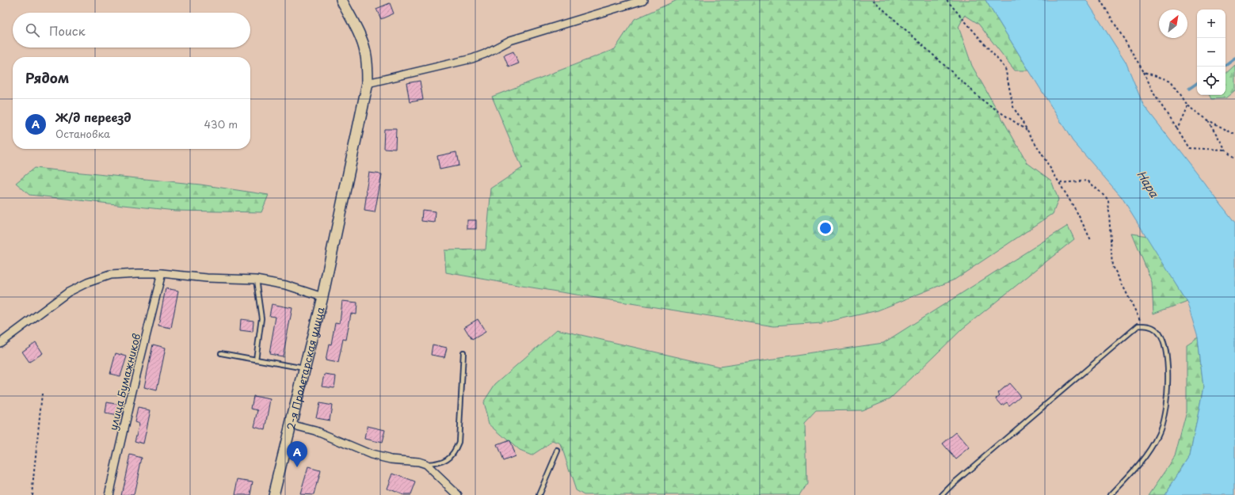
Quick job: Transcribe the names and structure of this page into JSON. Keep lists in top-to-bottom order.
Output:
{
  "streets": {
    "main road": ["2-я Пролетарская улица"],
    "street": ["улица Бумажников"]
  },
  "water": ["Нара"],
  "north": "top right",
  "page": {
    "map_buttons": ["+", "−"],
    "search": "Поиск",
    "heading": "Рядом",
    "list": [
      {
        "mark": "A",
        "name": "Ж/д переезд",
        "note": "Остановка",
        "value": "430 m"
      }
    ],
    "pins": "A"
  }
}
